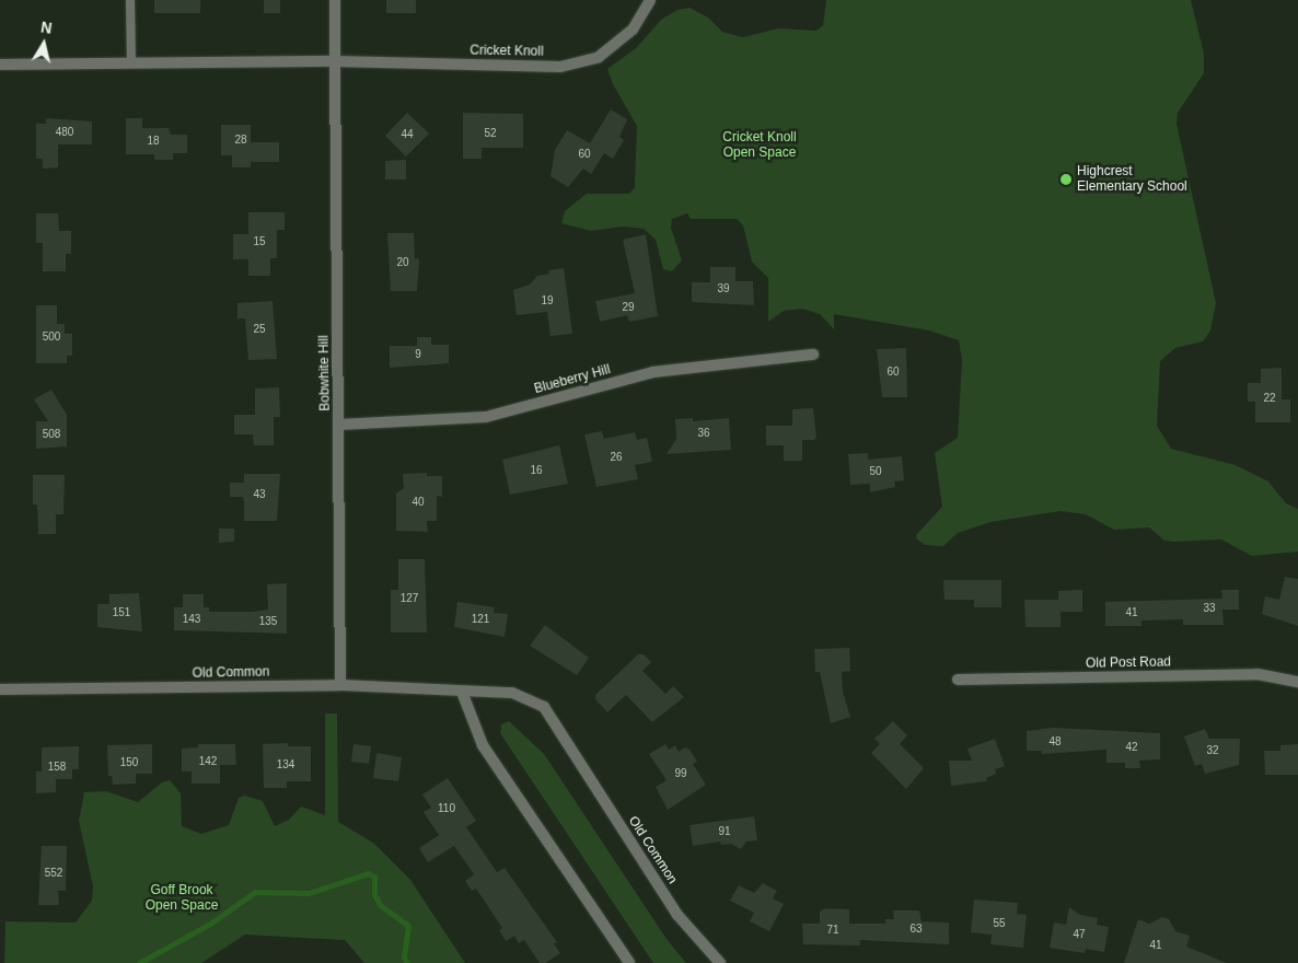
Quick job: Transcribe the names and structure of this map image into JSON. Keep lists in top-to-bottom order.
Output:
{
  "streets": {
    "street": [
      "Cricket Knoll",
      "Bobwhite Hill",
      "Blueberry Hill",
      "Old Post Road",
      "Old Common"
    ]
  },
  "crossings": [
    ["Cricket Knoll", "Bobwhite Hill"],
    ["Bobwhite Hill", "Blueberry Hill"],
    ["Bobwhite Hill", "Old Common"]
  ],
  "parks": ["Cricket Knoll Open Space", "Goff Brook Open Space"],
  "places": ["Highcrest Elementary School"],
  "house_numbers": [
    "480",
    "52",
    "44",
    "28",
    "18",
    "60",
    "15",
    "20",
    "39",
    "19",
    "29",
    "25",
    "500",
    "9",
    "60",
    "22",
    "36",
    "508",
    "26",
    "16",
    "50",
    "43",
    "40",
    "127",
    "33",
    "151",
    "41",
    "143",
    "121",
    "135",
    "48",
    "42",
    "32",
    "142",
    "150",
    "134",
    "158",
    "99",
    "110",
    "91",
    "552",
    "55",
    "63",
    "71",
    "47",
    "41"
  ],
  "north": "top"
}
